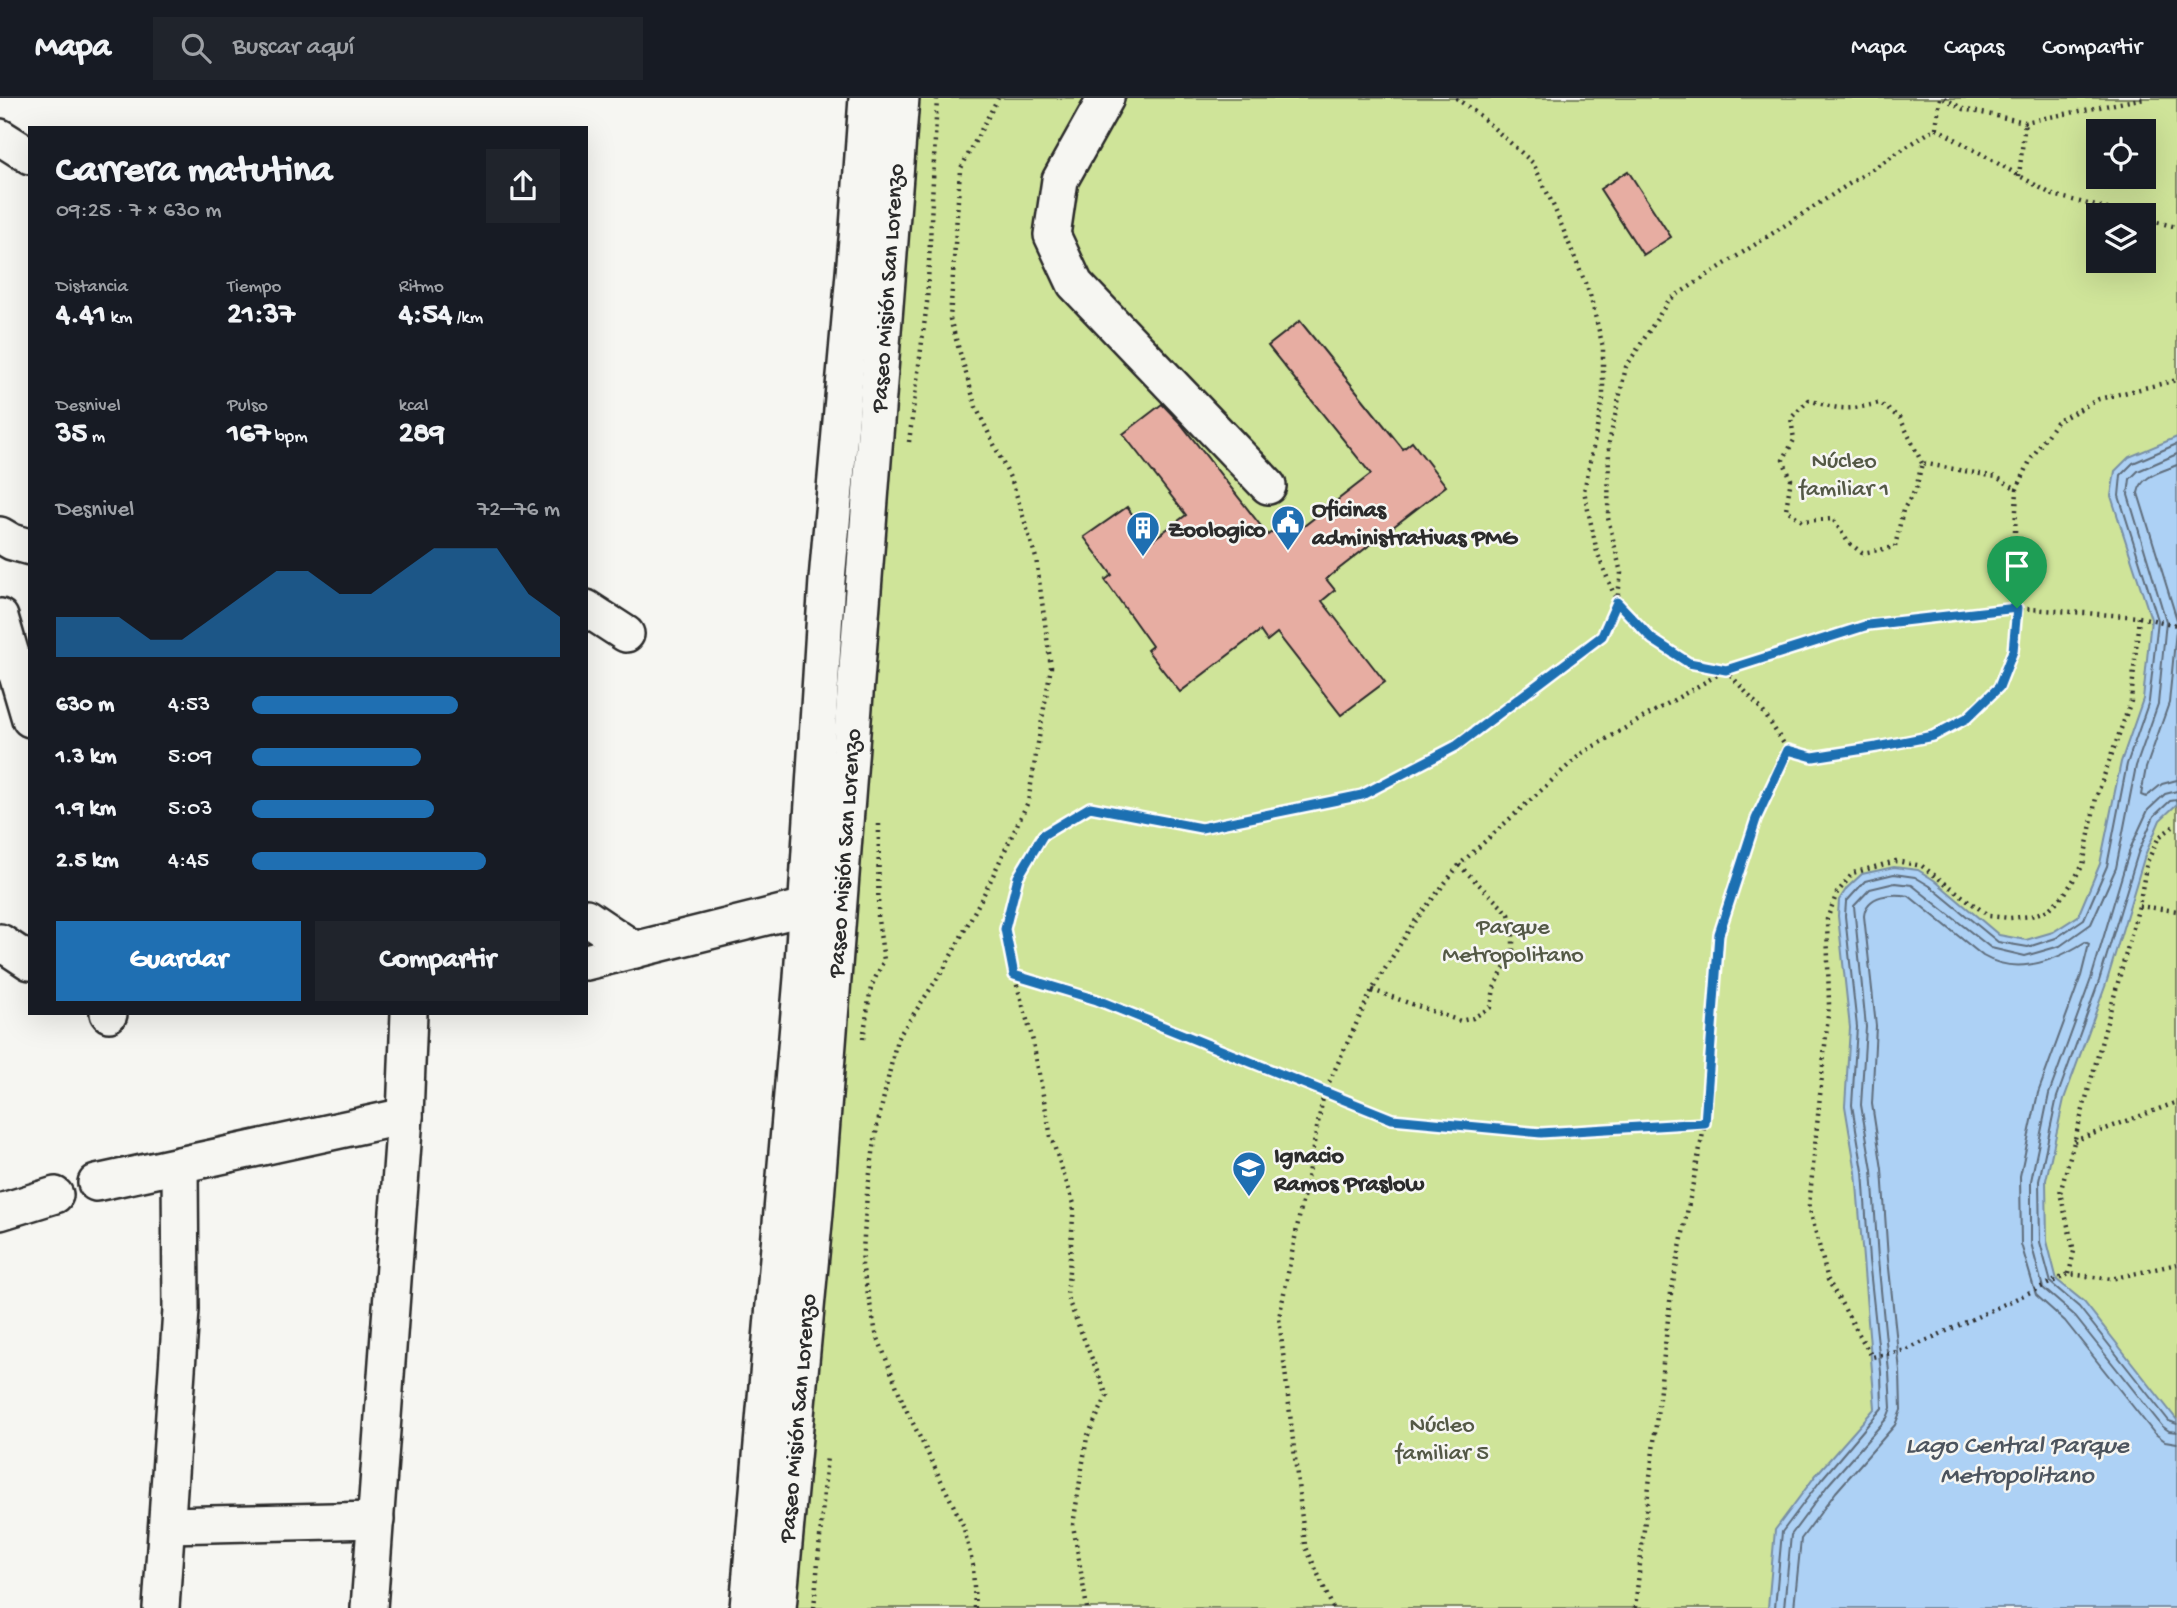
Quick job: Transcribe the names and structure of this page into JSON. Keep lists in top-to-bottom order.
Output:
{
  "streets": {
    "street": ["Paseo Misión San Lorenzo"]
  },
  "water": ["Lago Central Parque Metropolitano"],
  "parks": ["Núcleo familiar 1", "Parque Metropolitano", "Núcleo familiar 5"],
  "places": {
    "public building": ["Oficinas administrativas PMG"],
    "building": ["Zoologico"],
    "school or university": ["Ignacio Ramos Praslow"]
  },
  "page": {
    "header": "Mapa",
    "search": "Buscar aquí",
    "nav": ["Mapa", "Capas", "Compartir"],
    "heading": ["Carrera matutina", "09:25 · 7 × 630 m"],
    "stats": [
      ["Distancia", "4.41 km"],
      ["Tiempo", "21:37"],
      ["Ritmo", "4:54 /km"],
      ["Desnivel", "35 m"],
      ["Pulso", "167 bpm"],
      ["kcal", "289"]
    ],
    "chart": ["Desnivel", "72–76 m"],
    "list": [
      {
        "name": "630 m",
        "note": "4:53"
      },
      {
        "name": "1.3 km",
        "note": "5:09"
      },
      {
        "name": "1.9 km",
        "note": "5:03"
      },
      {
        "name": "2.5 km",
        "note": "4:45"
      }
    ],
    "buttons": ["Guardar", "Compartir"]
  }
}
